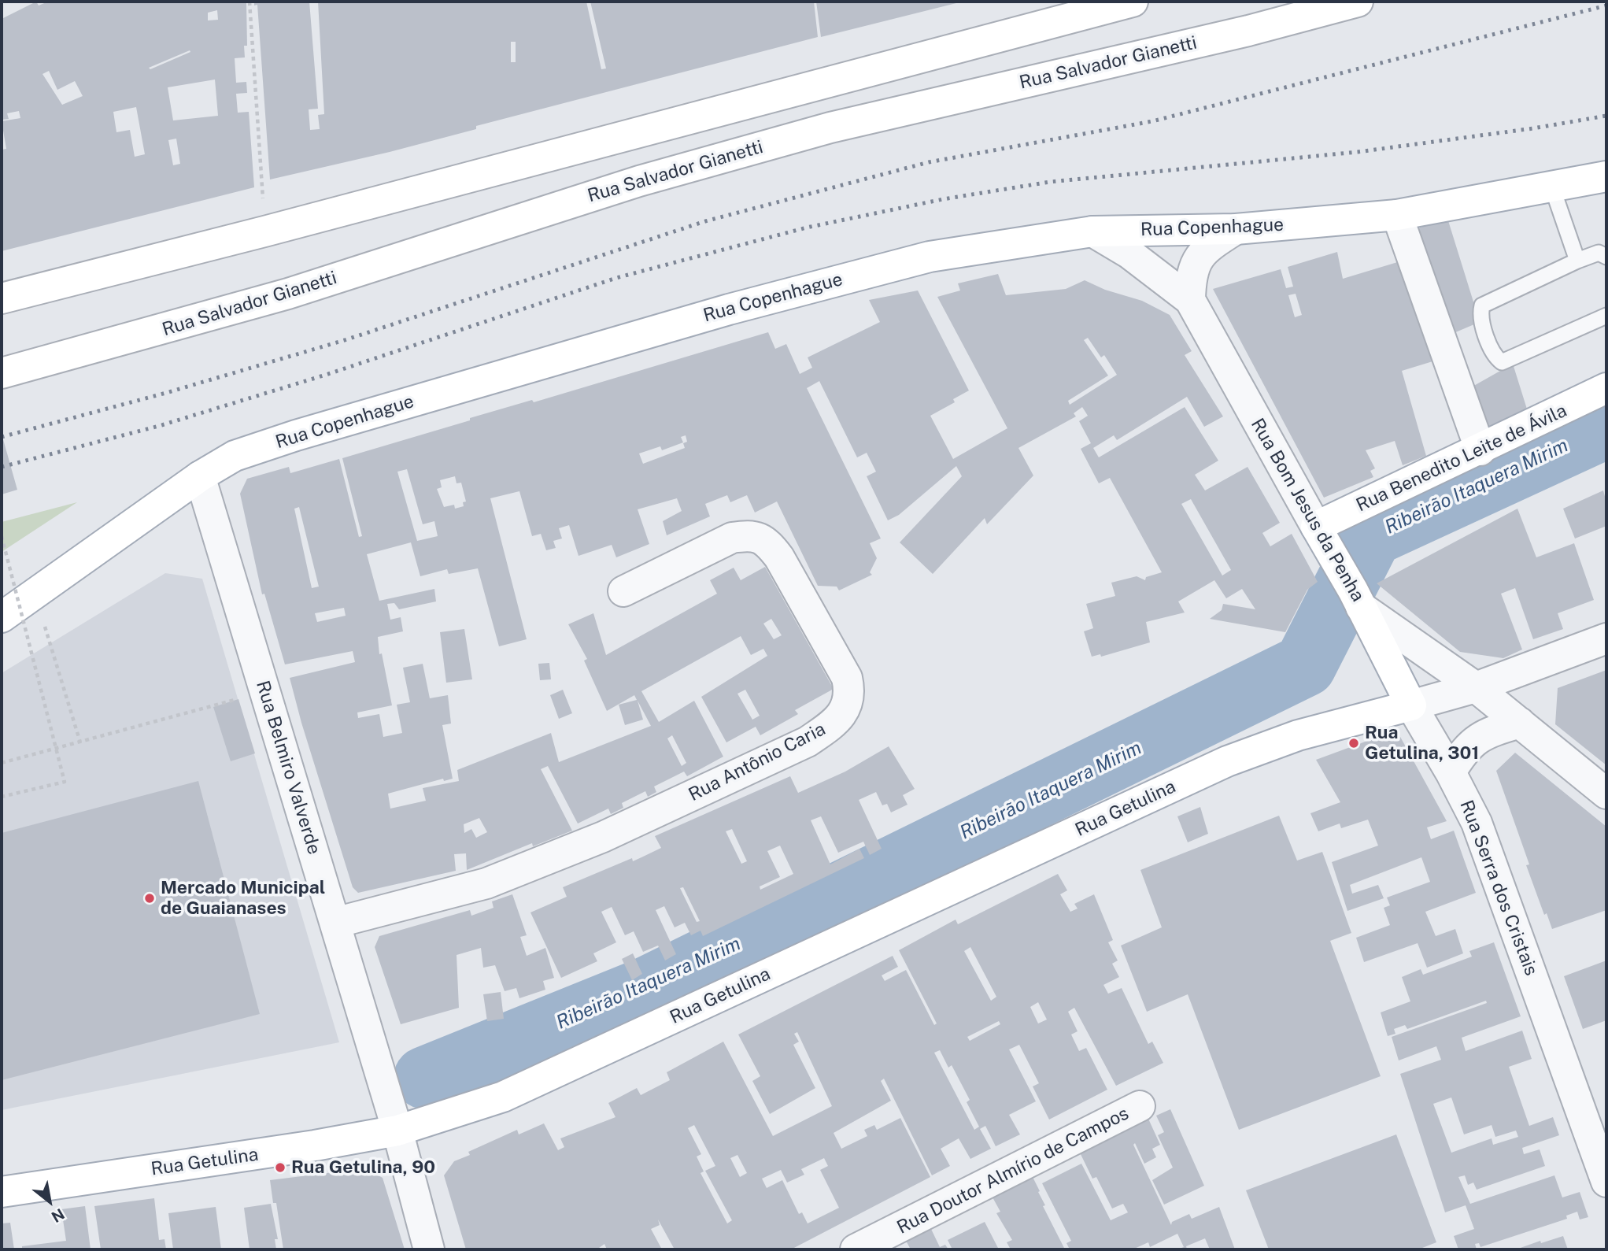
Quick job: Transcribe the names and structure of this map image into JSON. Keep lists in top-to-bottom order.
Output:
{
  "streets": {
    "main road": [
      "Rua Salvador Gianetti",
      "Rua Copenhague",
      "Rua Benedito Leite de Ávila",
      "Rua Bom Jesus da Penha",
      "Rua Getulina",
      "Rua Serra dos Cristais"
    ],
    "street": ["Rua Antônio Caria", "Rua Belmiro Valverde", "Rua Doutor Almírio de Campos"]
  },
  "crossings": [
    ["Rua Copenhague", "Rua Bom Jesus da Penha"],
    ["Rua Copenhague", "Rua Belmiro Valverde"],
    ["Rua Benedito Leite de Ávila", "Rua Bom Jesus da Penha"],
    ["Rua Bom Jesus da Penha", "Rua Serra dos Cristais"],
    ["Rua Antônio Caria", "Rua Belmiro Valverde"],
    ["Rua Belmiro Valverde", "Rua Getulina"],
    ["Rua Getulina", "Rua Serra dos Cristais"]
  ],
  "water": ["Ribeirão Itaquera Mirim"],
  "places": ["Rua Getulina, 301", "Mercado Municipal de Guaianases", "Rua Getulina, 90"],
  "north": "bottom right"
}
